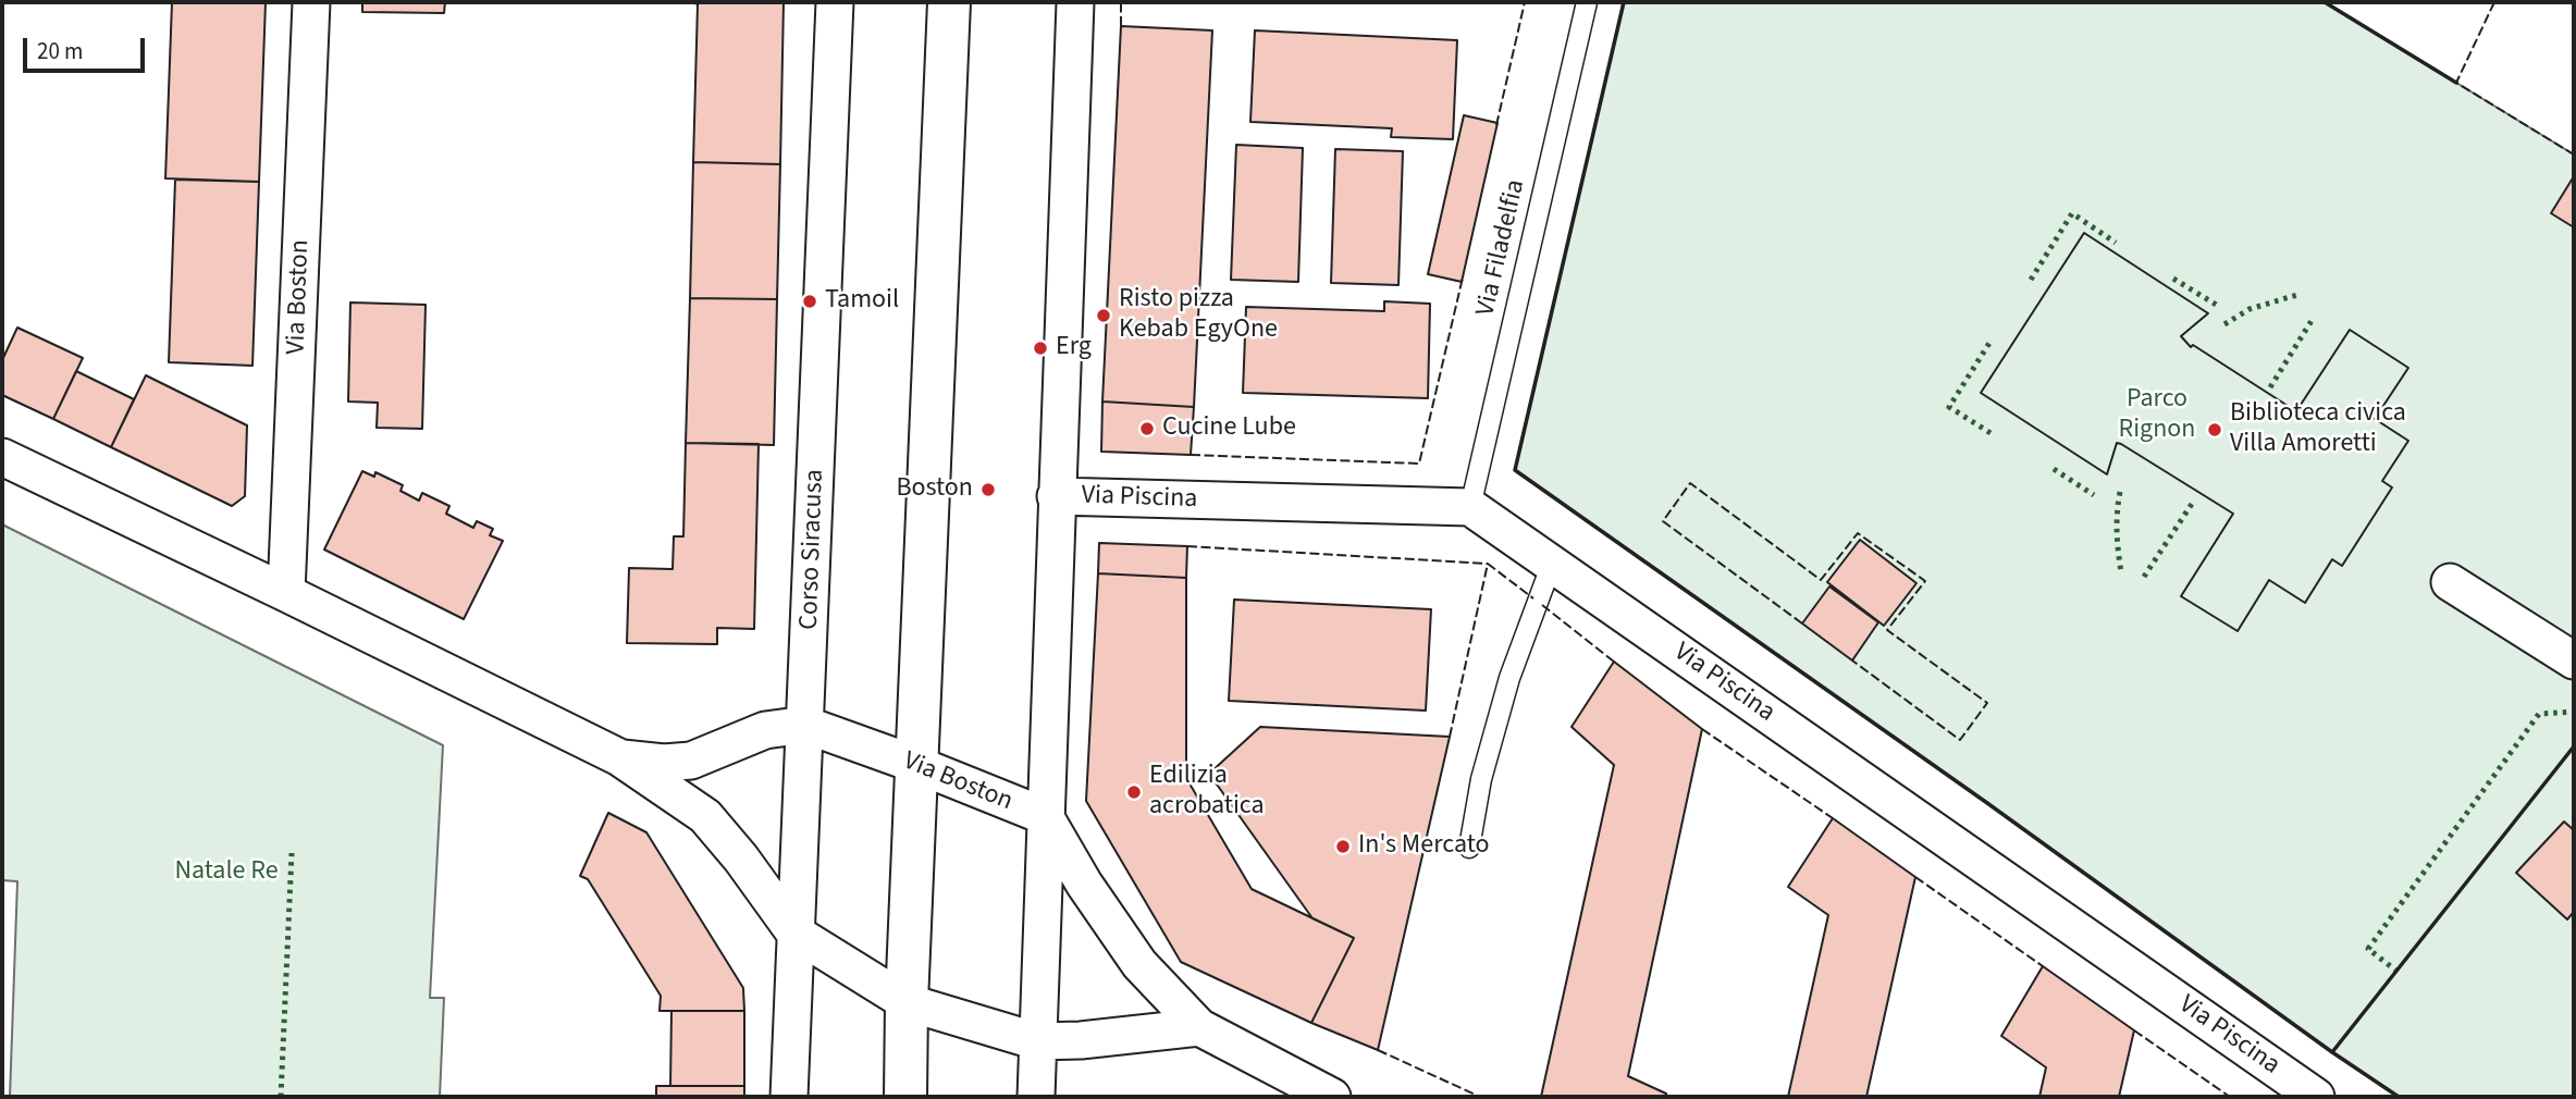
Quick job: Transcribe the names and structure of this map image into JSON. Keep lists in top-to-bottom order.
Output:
{
  "streets": {
    "street": ["Via Boston", "Via Piscina", "Corso Siracusa"],
    "lane": ["Via Filadelfia"]
  },
  "crossings": [
    ["Via Filadelfia", "Via Piscina"],
    ["Via Boston", "Corso Siracusa"]
  ],
  "parks": ["Parco Rignon", "Natale Re"],
  "places": [
    "Tamoil",
    "Risto pizza Kebab EgyOne",
    "Erg",
    "Cucine Lube",
    "Biblioteca civica Villa Amoretti",
    "Boston",
    "Edilizia acrobatica",
    "In's Mercato"
  ],
  "scale_bar": "20 m"
}
